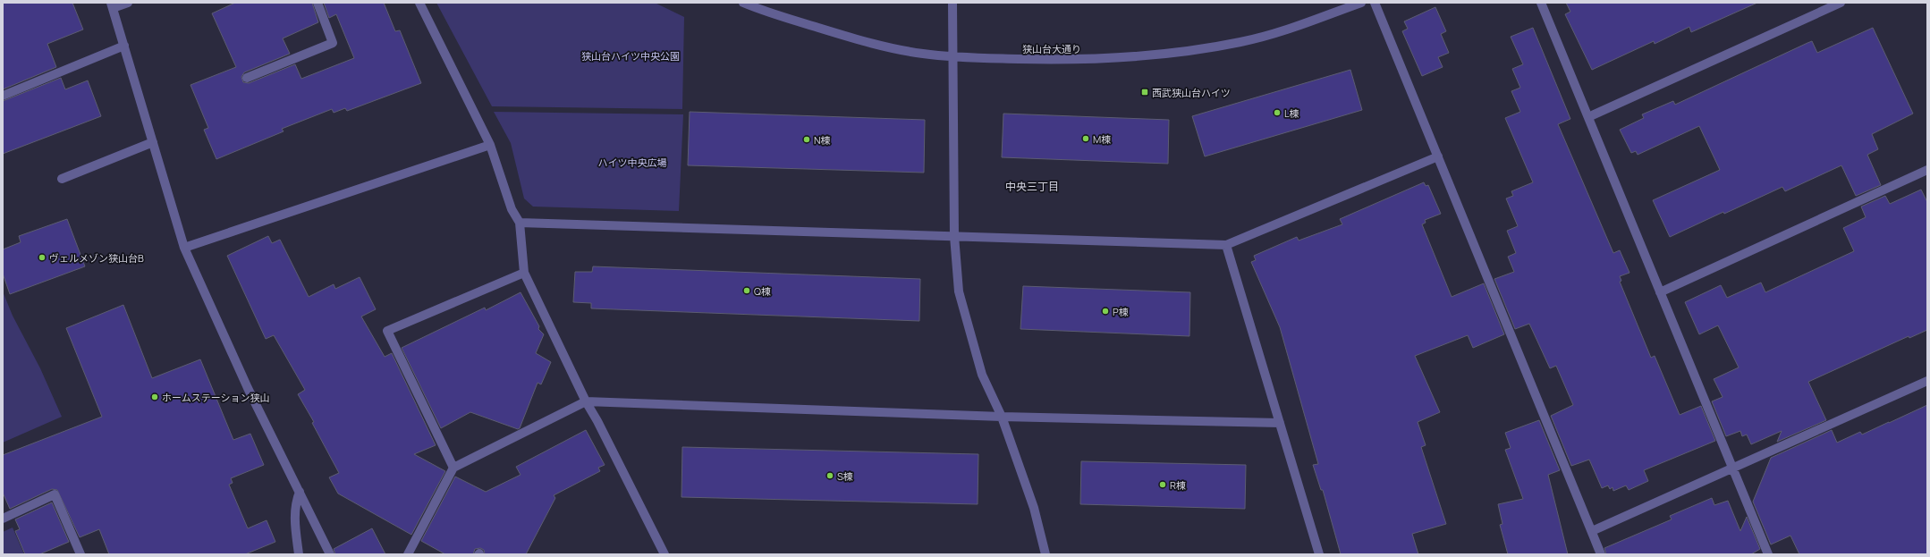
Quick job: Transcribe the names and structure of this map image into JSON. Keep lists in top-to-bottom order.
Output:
{
  "streets": {
    "street": ["狭山台大通り"]
  },
  "districts": ["中央三丁目"],
  "parks": ["狭山台ハイツ中央公園", "ハイツ中央広場"],
  "places": {
    "transit": ["西武狭山台ハイツ"],
    "other": [
      "L棟",
      "M棟",
      "N棟",
      "ヴェルメゾン狭山台B",
      "Q棟",
      "P棟",
      "ホームステーション狭山",
      "S棟",
      "R棟"
    ]
  }
}
